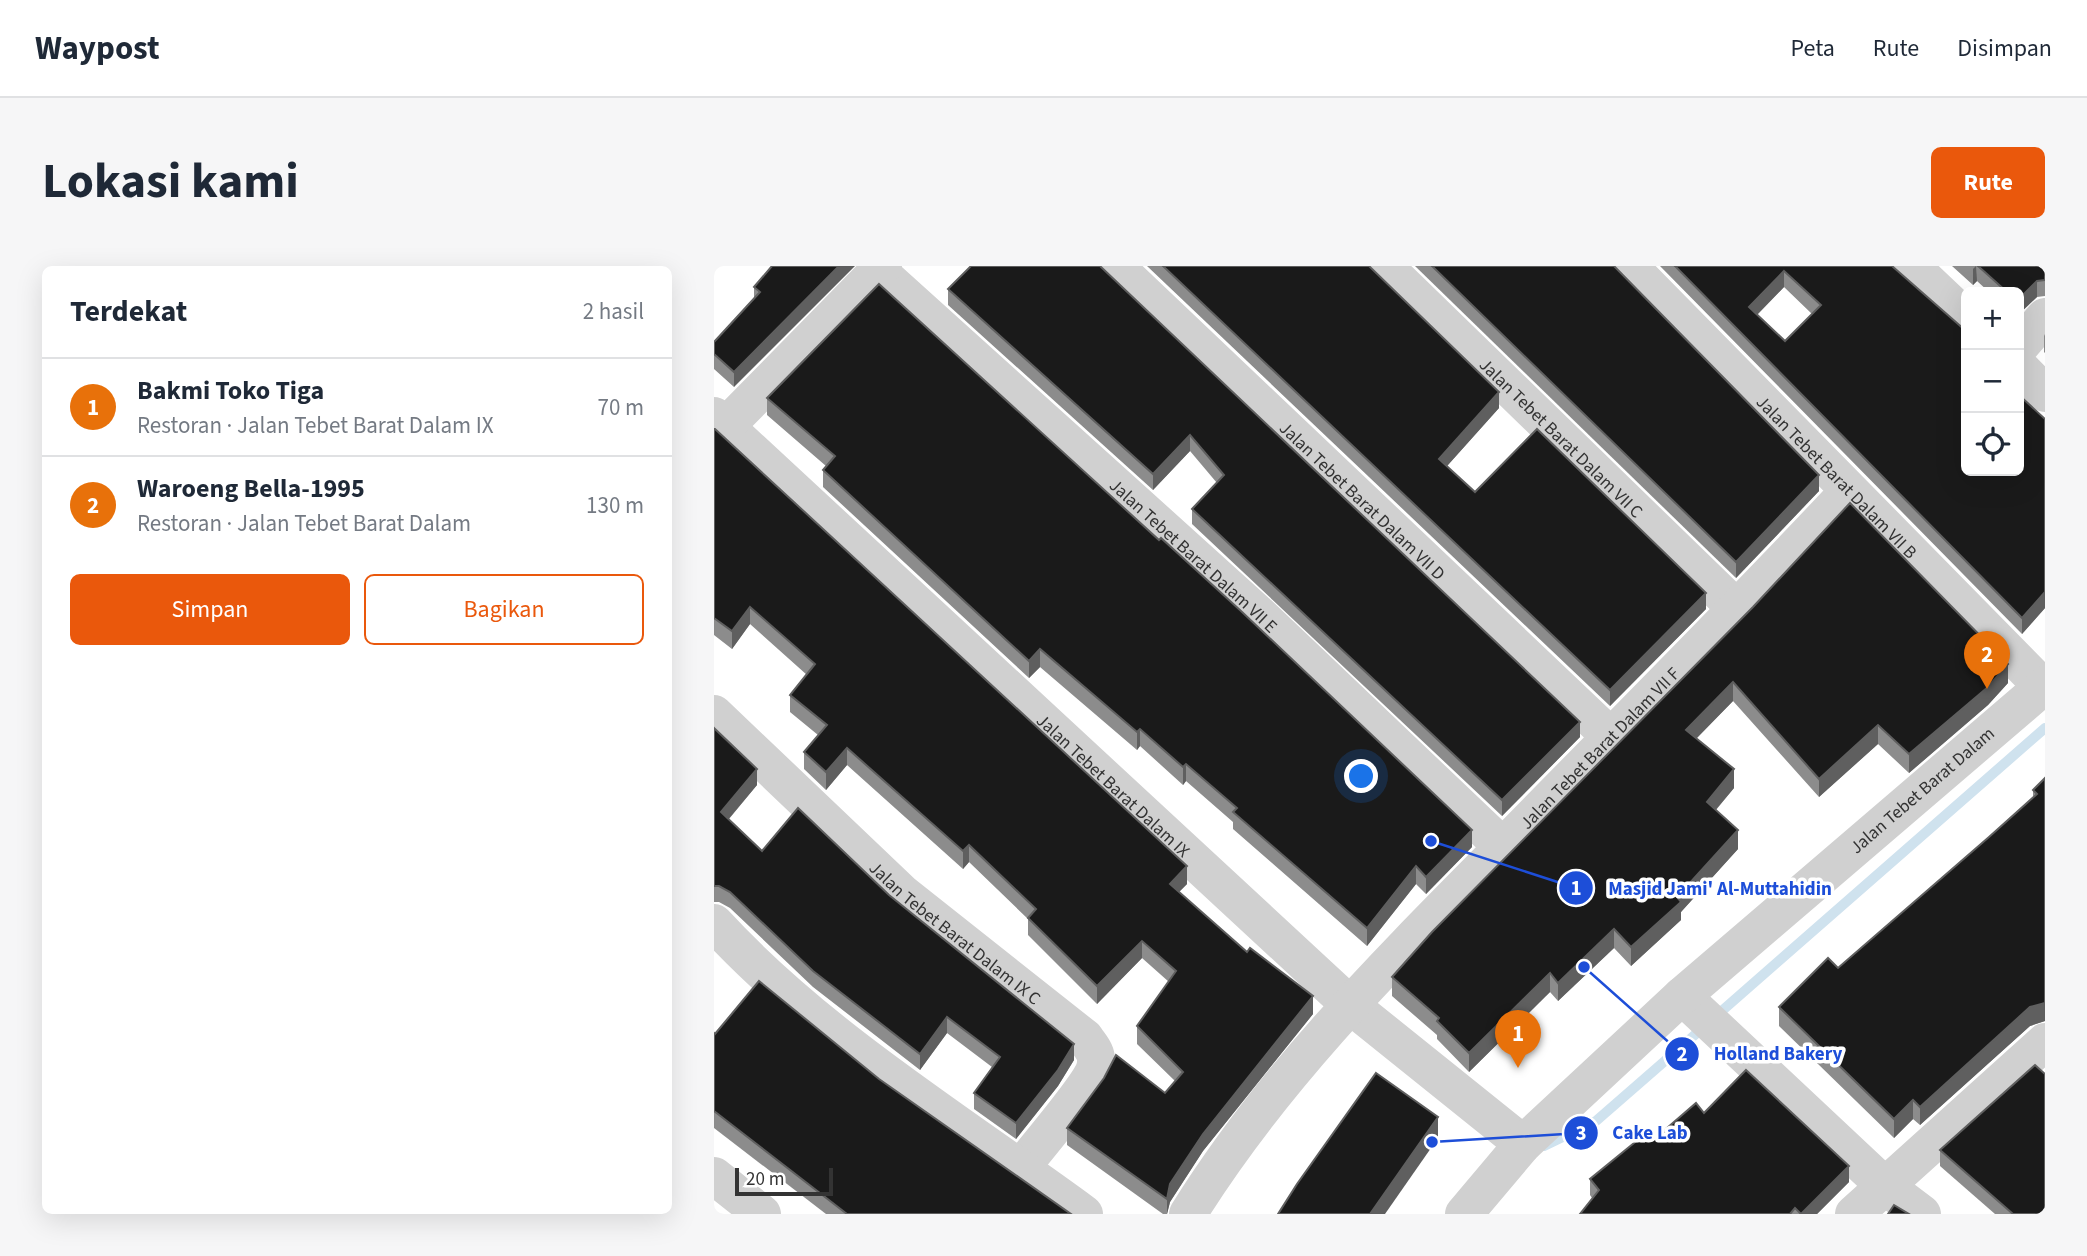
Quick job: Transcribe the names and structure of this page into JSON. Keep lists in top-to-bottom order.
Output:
{
  "streets": {
    "street": [
      "Jalan Tebet Barat Dalam VII C",
      "Jalan Tebet Barat Dalam VII B",
      "Jalan Tebet Barat Dalam VII D",
      "Jalan Tebet Barat Dalam VII E",
      "Jalan Tebet Barat Dalam VII F",
      "Jalan Tebet Barat Dalam IX",
      "Jalan Tebet Barat Dalam",
      "Jalan Tebet Barat Dalam IX C"
    ]
  },
  "crossings": [
    ["Jalan Tebet Barat Dalam VII C", "Jalan Tebet Barat Dalam VII F"],
    ["Jalan Tebet Barat Dalam VII B", "Jalan Tebet Barat Dalam VII F"],
    ["Jalan Tebet Barat Dalam VII B", "Jalan Tebet Barat Dalam"],
    ["Jalan Tebet Barat Dalam VII D", "Jalan Tebet Barat Dalam VII F"],
    ["Jalan Tebet Barat Dalam VII E", "Jalan Tebet Barat Dalam VII F"],
    ["Jalan Tebet Barat Dalam VII F", "Jalan Tebet Barat Dalam IX"],
    ["Jalan Tebet Barat Dalam IX", "Jalan Tebet Barat Dalam"]
  ],
  "places": ["Masjid Jami' Al-Muttahidin", "Holland Bakery", "Cake Lab"],
  "scale_bar": "20 m",
  "page": {
    "header": "Waypost",
    "nav": ["Peta", "Rute", "Disimpan"],
    "title": "Lokasi kami",
    "buttons": [
      "Rute",
      ["Simpan", "Bagikan"]
    ],
    "heading": ["Terdekat", "2 hasil"],
    "map_buttons": ["+", "−"],
    "list": [
      {
        "mark": "1",
        "name": "Bakmi Toko Tiga",
        "note": "Restoran · Jalan Tebet Barat Dalam IX",
        "value": "70 m"
      },
      {
        "mark": "2",
        "name": "Waroeng Bella-1995",
        "note": "Restoran · Jalan Tebet Barat Dalam",
        "value": "130 m"
      }
    ],
    "pins": ["2", "1"],
    "scale": "20 m"
  }
}
